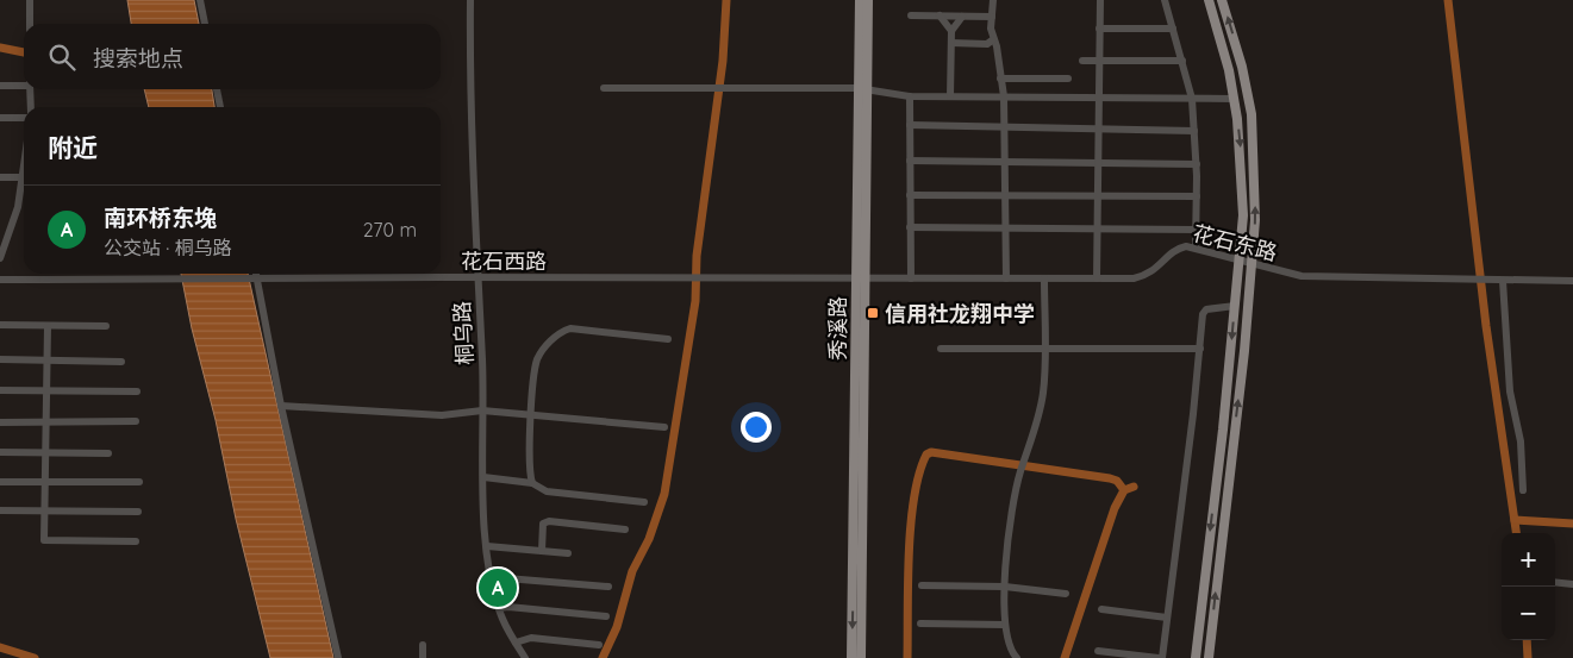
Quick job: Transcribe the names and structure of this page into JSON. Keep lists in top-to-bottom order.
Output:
{
  "streets": {
    "main road": ["秀溪路"],
    "street": ["花石东路", "花石西路", "桐乌路"]
  },
  "crossings": [
    ["花石东路", "花石西路"],
    ["花石东路", "秀溪路"],
    ["花石西路", "秀溪路"],
    ["花石西路", "桐乌路"]
  ],
  "places": {
    "transit": ["信用社龙翔中学"]
  },
  "page": {
    "search": "搜索地点",
    "heading": "附近",
    "list": [
      {
        "mark": "A",
        "name": "南环桥东堍",
        "note": "公交站 · 桐乌路",
        "value": "270 m"
      }
    ],
    "map_buttons": ["+", "−"],
    "pins": "A"
  }
}
